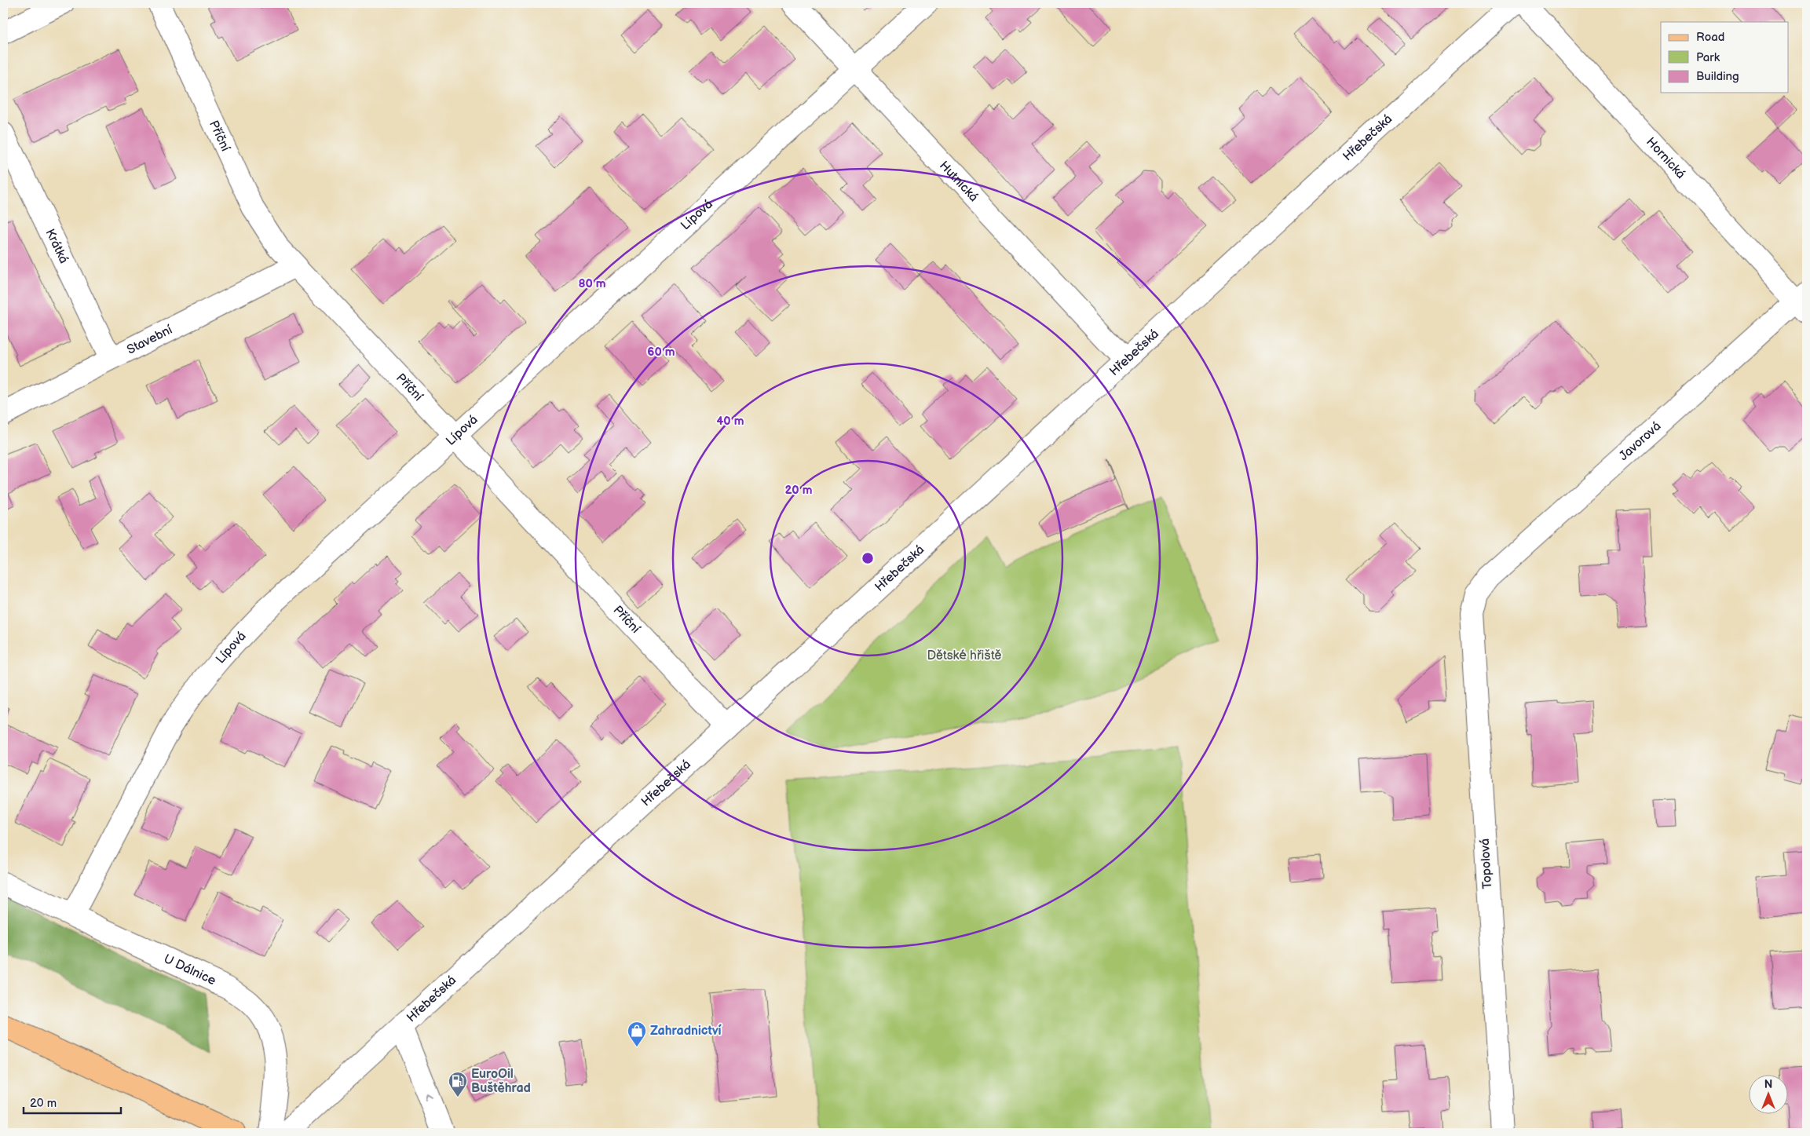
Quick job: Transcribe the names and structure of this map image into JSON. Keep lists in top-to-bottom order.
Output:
{
  "streets": {
    "street": [
      "Příční",
      "Hřebečská",
      "Hornická",
      "Hutnická",
      "Lípová",
      "Krátká",
      "Stavební",
      "Javorová",
      "Topolová",
      "U Dálnice"
    ]
  },
  "crossings": [
    ["Příční", "Hřebečská"],
    ["Příční", "Lípová"],
    ["Příční", "Stavební"],
    ["Hřebečská", "Hutnická"],
    ["Hornická", "Javorová"],
    ["Hutnická", "Lípová"],
    ["Lípová", "U Dálnice"],
    ["Krátká", "Stavební"],
    ["Javorová", "Topolová"]
  ],
  "parks": ["Dětské hřiště"],
  "places": {
    "shop": ["Zahradnictví"],
    "fuel station": ["EuroOil Buštěhrad"]
  },
  "legend": ["Road", "Park", "Building"],
  "scale_bar": "20 m",
  "north": "top",
  "rings": [
    "80 m",
    "60 m",
    "40 m",
    "20 m"
  ]
}
